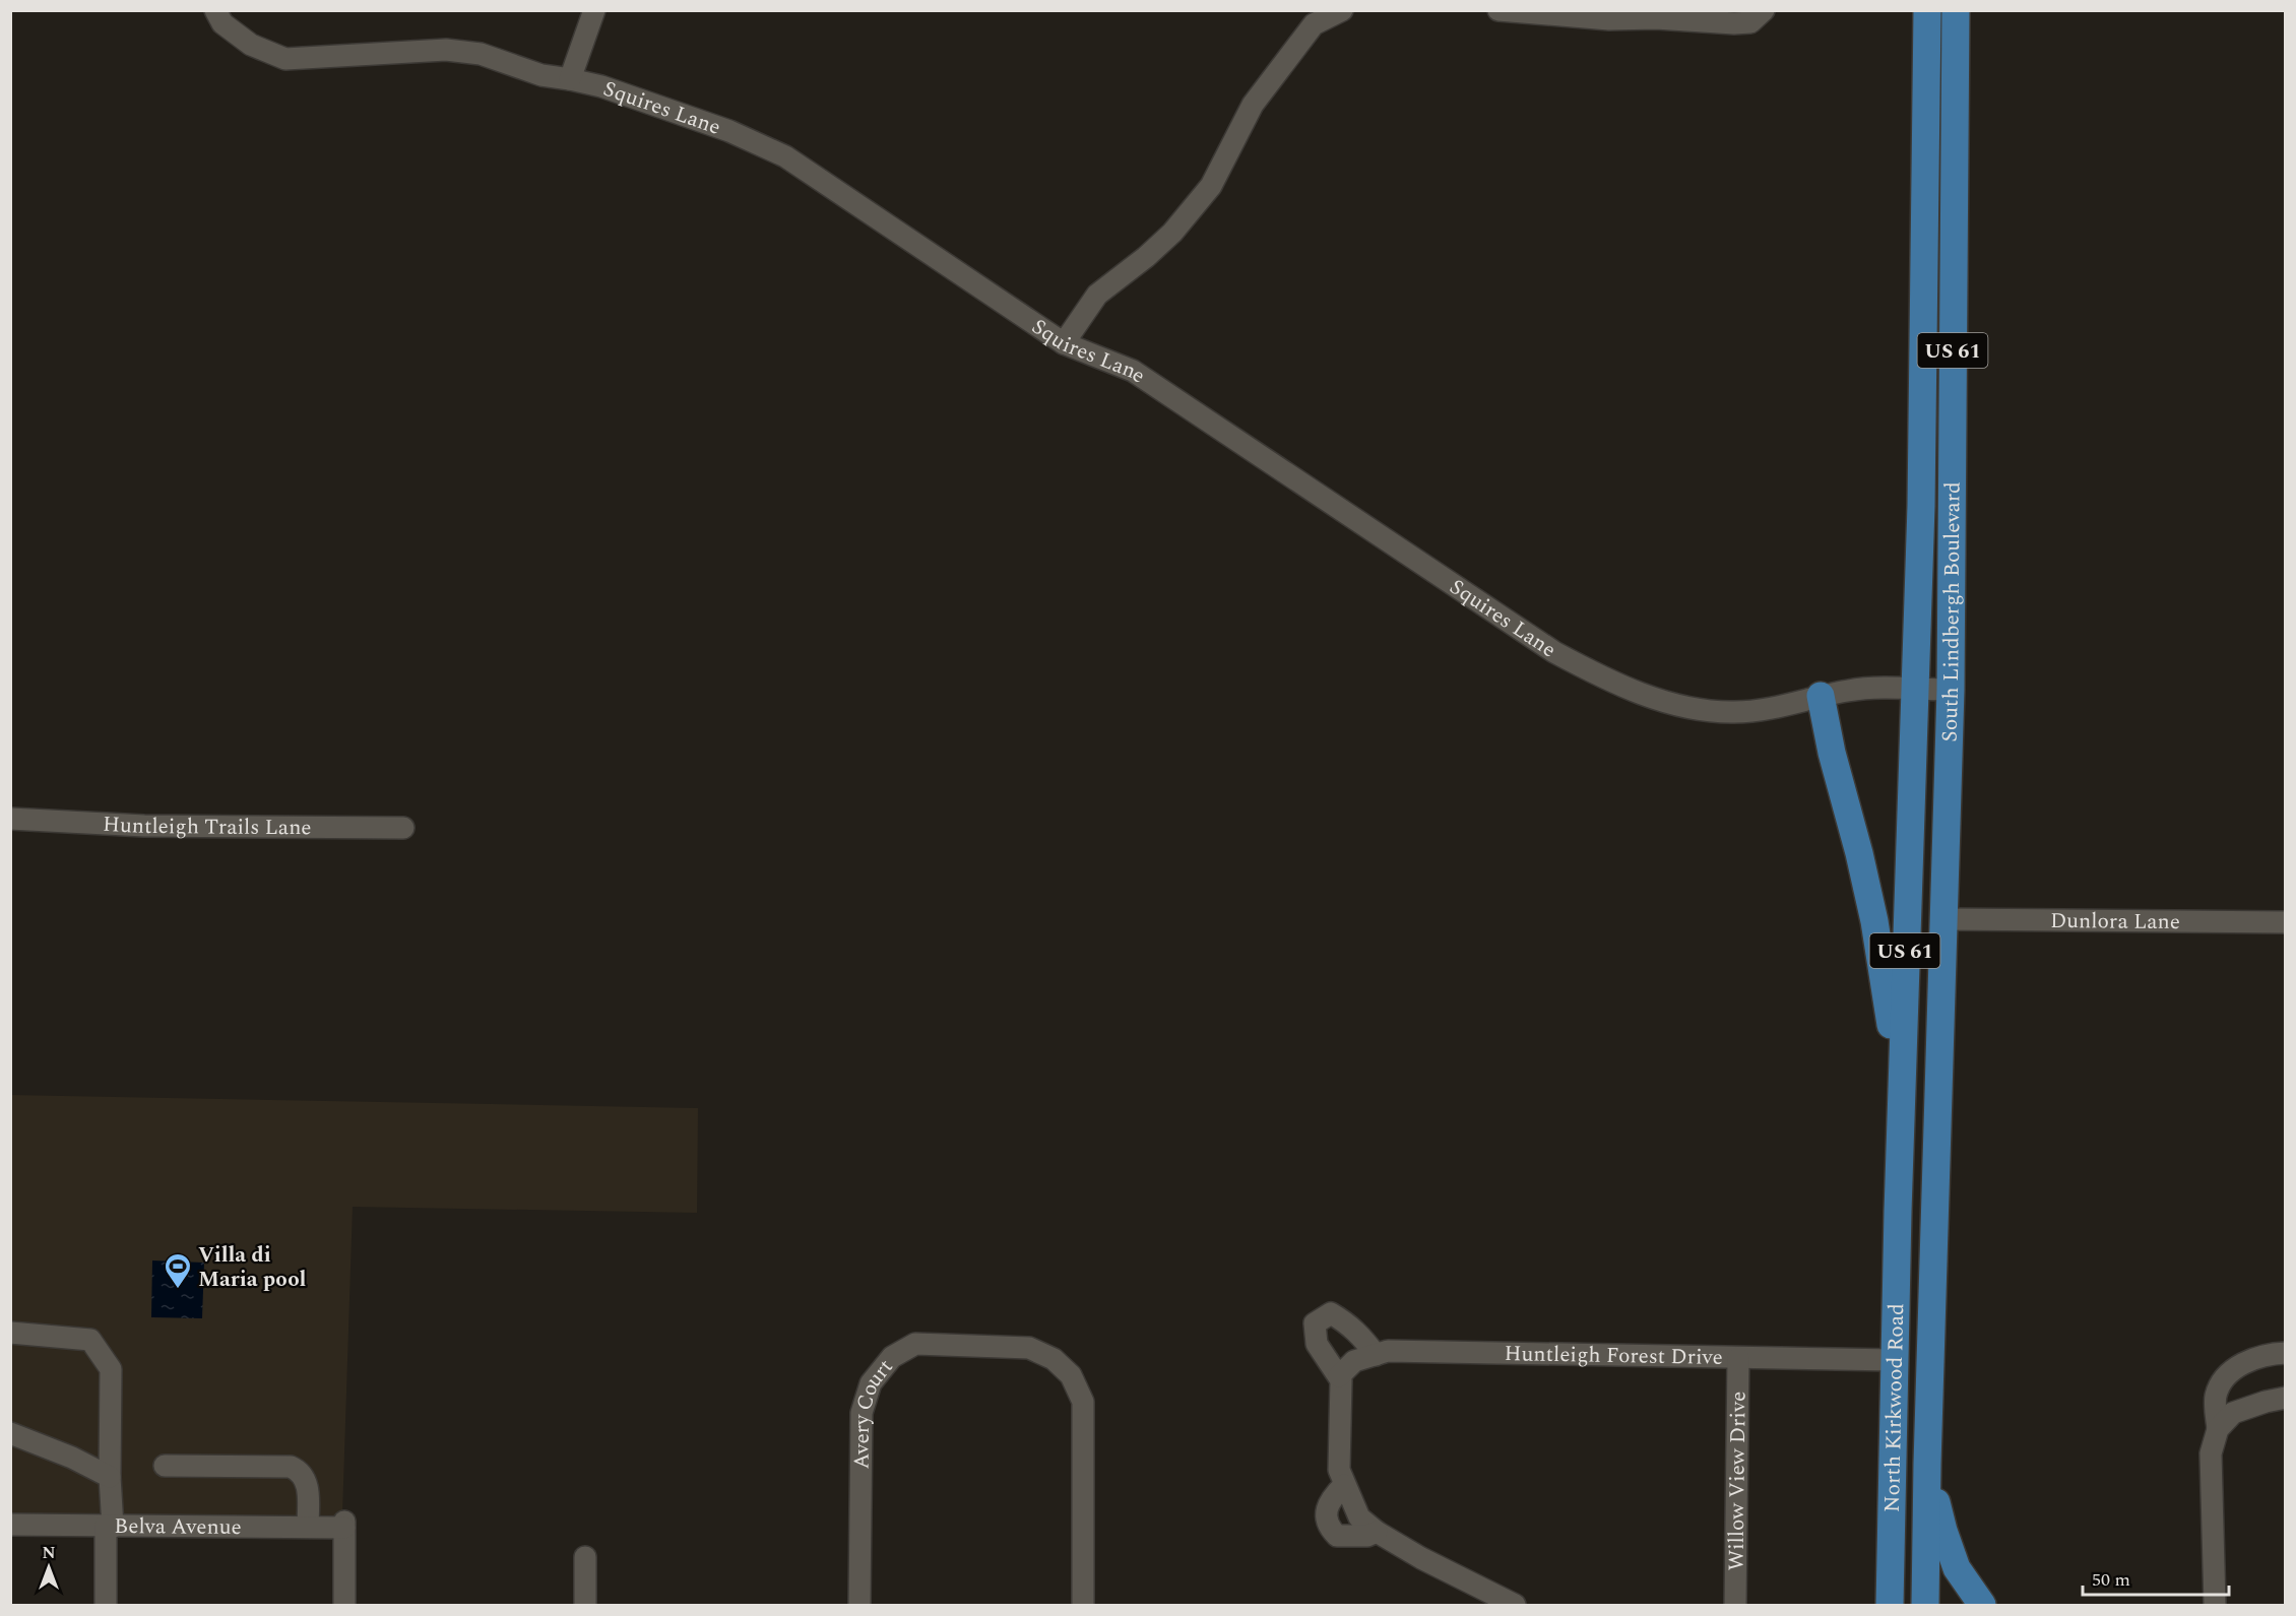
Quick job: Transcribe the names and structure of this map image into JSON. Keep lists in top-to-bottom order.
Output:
{
  "streets": {
    "main road": ["US 61", "South Lindbergh Boulevard", "North Kirkwood Road"],
    "street": [
      "Squires Lane",
      "Huntleigh Trails Lane",
      "Dunlora Lane",
      "Huntleigh Forest Drive",
      "Avery Court",
      "Willow View Drive",
      "Belva Avenue"
    ]
  },
  "crossings": [
    ["Squires Lane", "South Lindbergh Boulevard"],
    ["South Lindbergh Boulevard", "Dunlora Lane"],
    ["South Lindbergh Boulevard", "North Kirkwood Road"],
    ["Huntleigh Forest Drive", "North Kirkwood Road"],
    ["Huntleigh Forest Drive", "Willow View Drive"]
  ],
  "places": {
    "sports": ["Villa di Maria pool"]
  },
  "scale_bar": "50 m",
  "north": "top"
}
